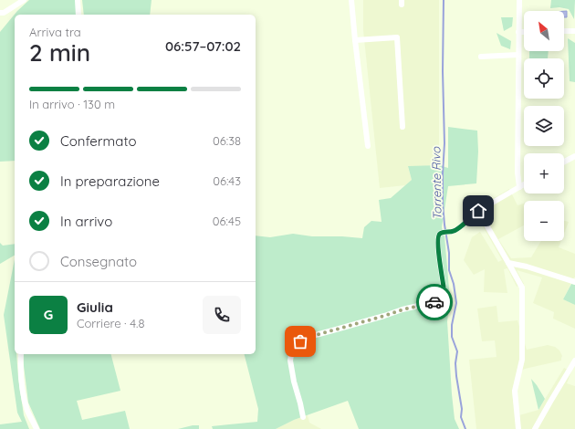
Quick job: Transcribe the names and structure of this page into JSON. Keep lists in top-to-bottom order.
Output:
{
  "water": ["Torrente Rivo"],
  "north": "top left",
  "page": {
    "map_buttons": ["+", "−"],
    "heading": ["2 min", "Arriva tra", "06:57–07:02"],
    "panel": ["Giulia", "Corriere · 4.8"],
    "bar": "In arrivo · 130 m",
    "list": [
      ["Confermato", "06:38"],
      ["In preparazione", "06:43"],
      ["In arrivo", "06:45"],
      "Consegnato"
    ],
    "round": "G"
  }
}
